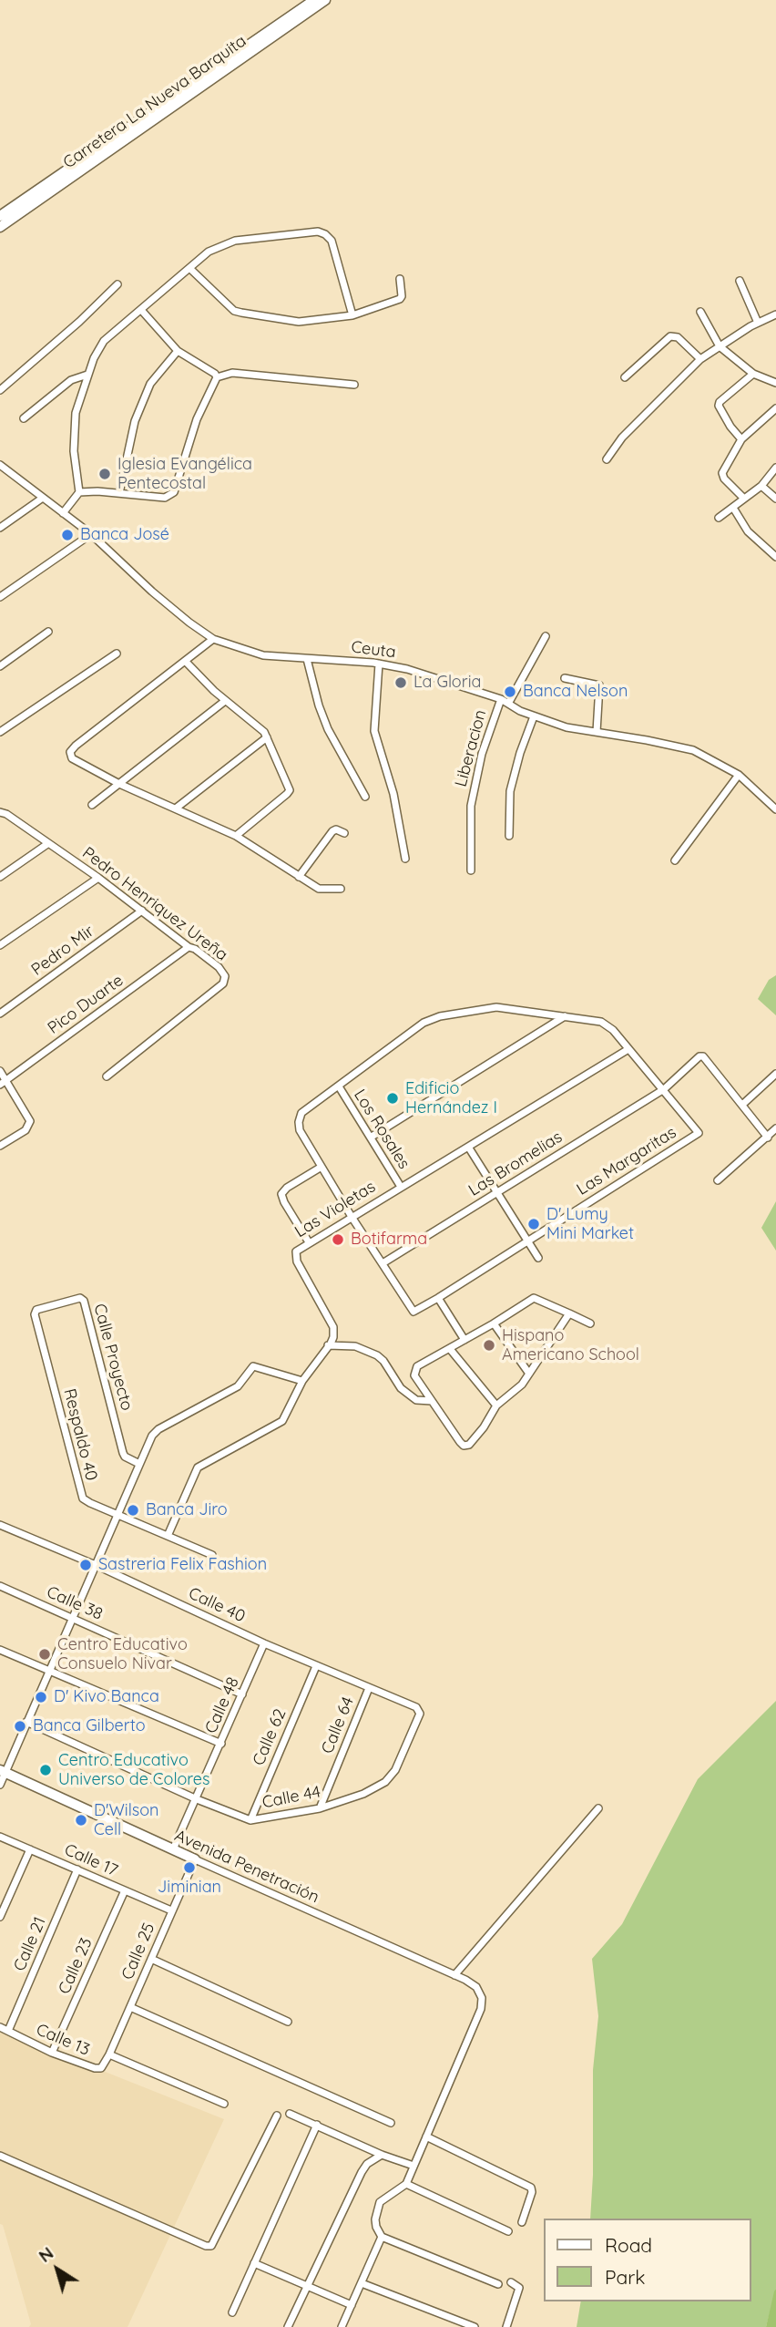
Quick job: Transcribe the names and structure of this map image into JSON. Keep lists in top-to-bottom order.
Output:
{
  "streets": {
    "street": [
      "Carretera La Nueva Barquita",
      "Ceuta",
      "Liberacion",
      "Pedro Henriquez Ureña",
      "Pedro Mir",
      "Pico Duarte",
      "Los Rosales",
      "Las Margaritas",
      "Las Bromelias",
      "Las Violetas",
      "Calle Proyecto",
      "Respaldo 40",
      "Calle 38",
      "Calle 40",
      "Calle 48",
      "Calle 64",
      "Calle 62",
      "Calle 44",
      "Calle 17",
      "Avenida Penetración",
      "Calle 21",
      "Calle 25",
      "Calle 23",
      "Calle 13"
    ]
  },
  "crossings": [
    ["Ceuta", "Liberacion"],
    ["Pedro Henriquez Ureña", "Pedro Mir"],
    ["Pedro Henriquez Ureña", "Pico Duarte"],
    ["Los Rosales", "Las Violetas"],
    ["Las Margaritas", "Las Bromelias"],
    ["Calle Proyecto", "Respaldo 40"],
    ["Calle 38", "Calle 48"],
    ["Calle 40", "Calle 48"],
    ["Calle 40", "Calle 64"],
    ["Calle 40", "Calle 62"],
    ["Calle 40", "Calle 44"],
    ["Calle 48", "Calle 44"],
    ["Calle 48", "Avenida Penetración"],
    ["Calle 64", "Calle 44"],
    ["Calle 62", "Calle 44"],
    ["Calle 17", "Calle 21"],
    ["Calle 17", "Calle 25"],
    ["Calle 17", "Calle 23"],
    ["Avenida Penetración", "Calle 25"],
    ["Calle 21", "Calle 13"],
    ["Calle 25", "Calle 13"],
    ["Calle 23", "Calle 13"]
  ],
  "places": [
    "Iglesia Evangélica Pentecostal",
    "Banca José",
    "La Gloria",
    "Banca Nelson",
    "Edificio Hernández I",
    "D' Lumy Mini Market",
    "Botifarma",
    "Hispano Americano School",
    "Banca Jiro",
    "Sastreria Felix Fashion",
    "Centro Educativo Consuelo Nivar",
    "D' Kivo Banca",
    "Banca Gilberto",
    "Centro Educativo Universo de Colores",
    "D'Wilson Cell",
    "Jiminian"
  ],
  "legend": ["Road", "Park"],
  "north": "top left"
}
